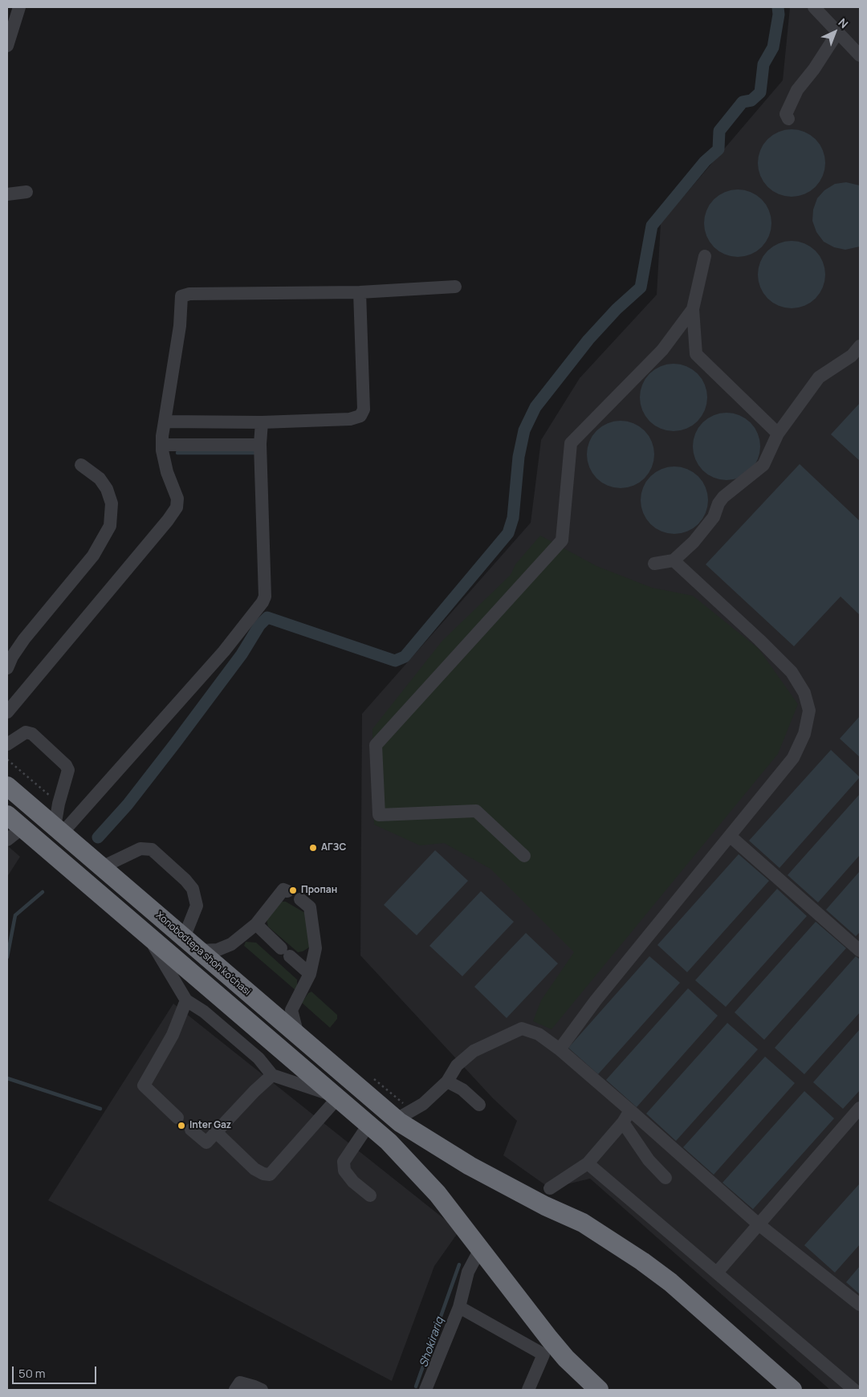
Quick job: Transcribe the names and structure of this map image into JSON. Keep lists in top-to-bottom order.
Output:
{
  "streets": {
    "highway": ["Xonobodtepa shoh ko'chasi"]
  },
  "water": ["Shokirariq"],
  "places": ["АГЗС", "Пропан", "Inter Gaz"],
  "scale_bar": "50 m",
  "north": "top right"
}
